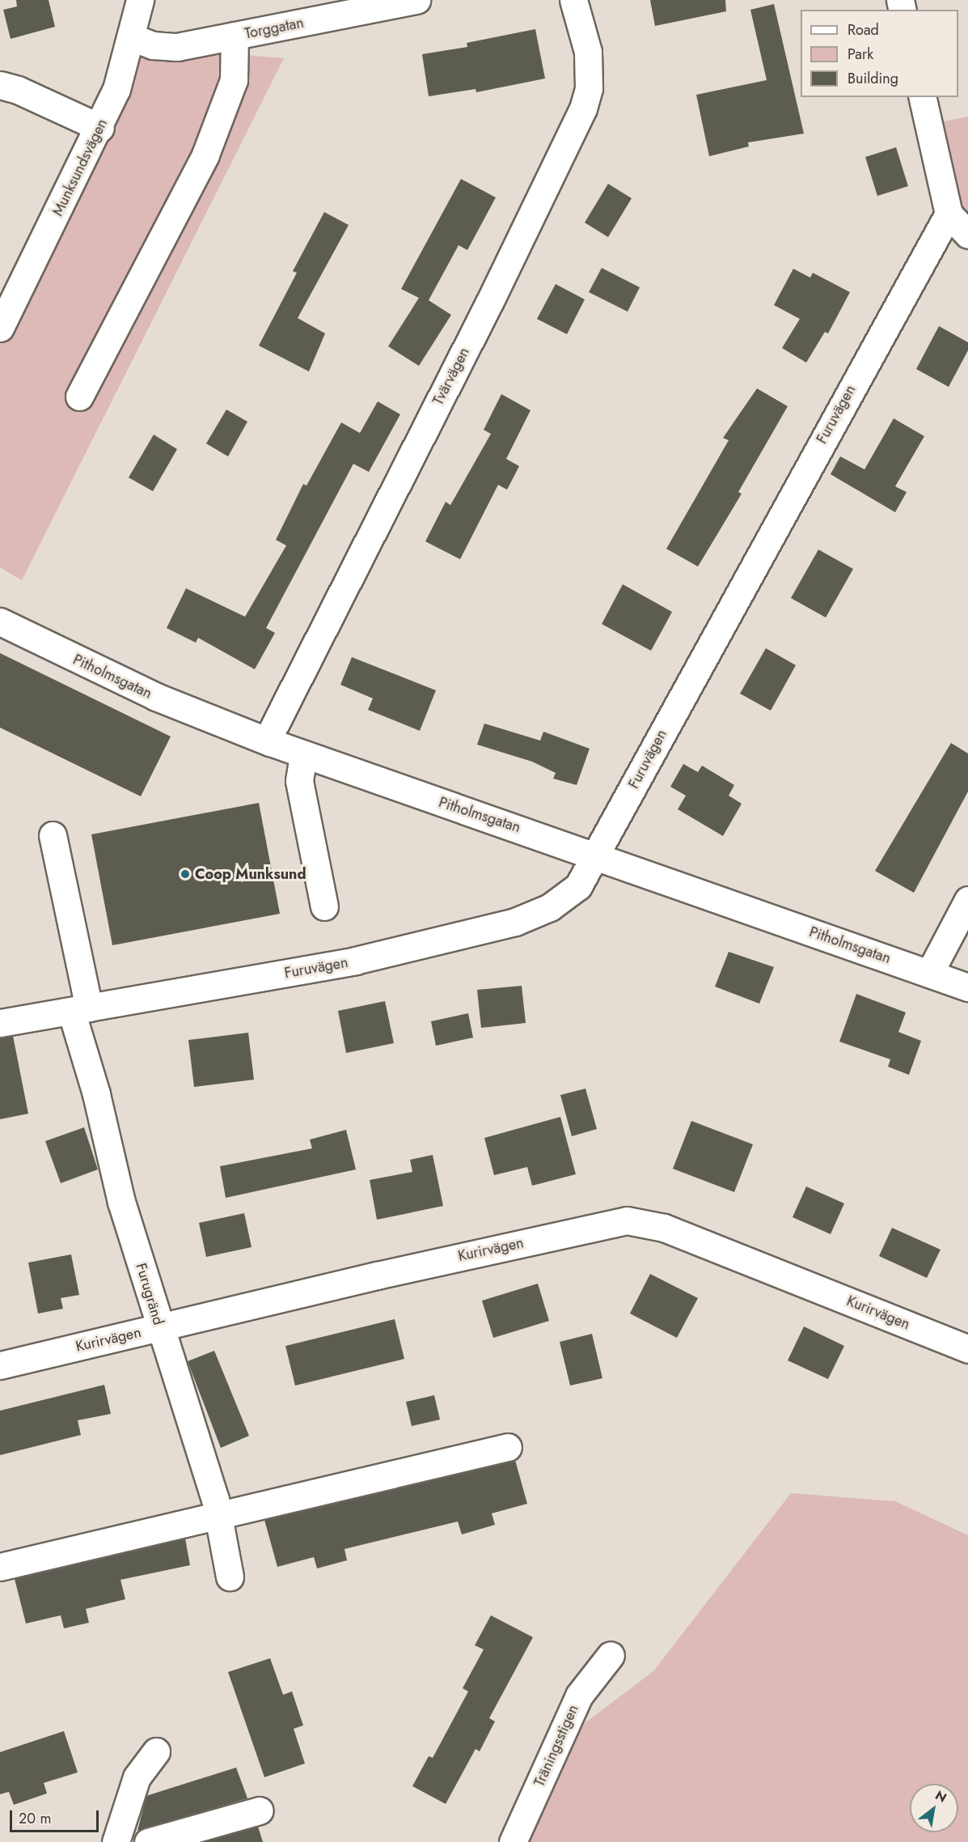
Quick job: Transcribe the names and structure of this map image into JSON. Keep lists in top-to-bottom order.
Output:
{
  "streets": {
    "street": [
      "Torggatan",
      "Munksundsvägen",
      "Tvärvägen",
      "Furuvägen",
      "Pitholmsgatan",
      "Kurirvägen",
      "Furugränd",
      "Träningsstigen"
    ]
  },
  "crossings": [
    ["Torggatan", "Munksundsvägen"],
    ["Tvärvägen", "Pitholmsgatan"],
    ["Furuvägen", "Pitholmsgatan"],
    ["Furuvägen", "Furugränd"],
    ["Kurirvägen", "Furugränd"]
  ],
  "places": ["Coop Munksund"],
  "legend": ["Road", "Park", "Building"],
  "scale_bar": "20 m",
  "north": "top right"
}
